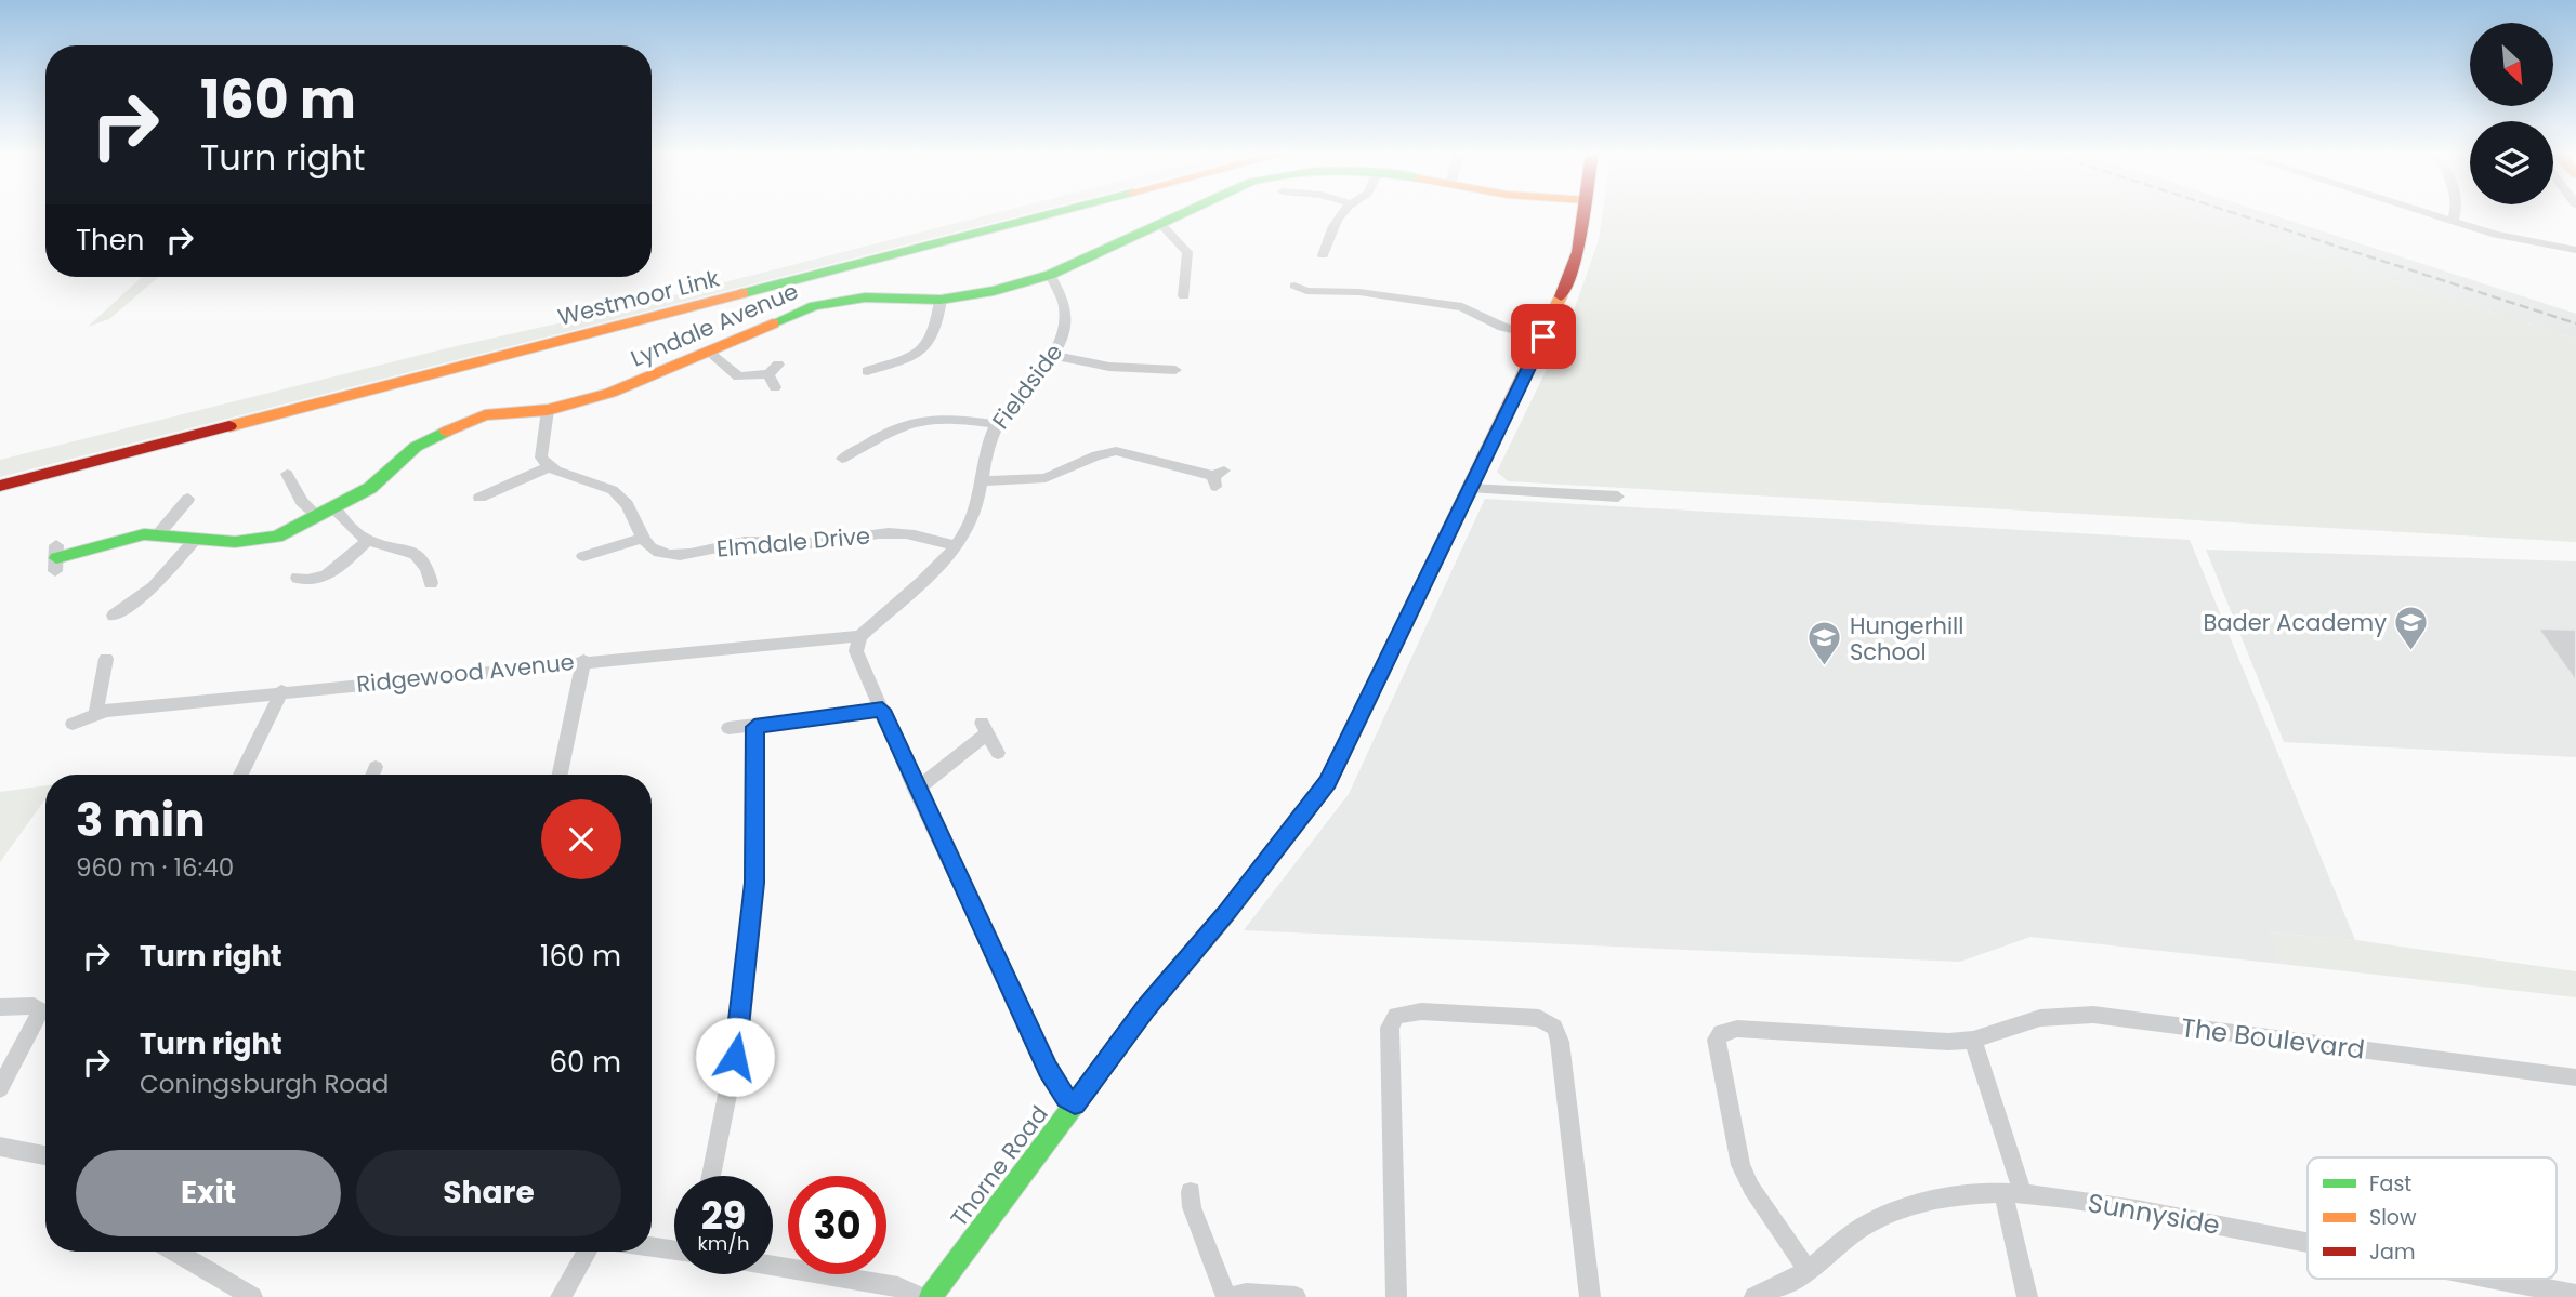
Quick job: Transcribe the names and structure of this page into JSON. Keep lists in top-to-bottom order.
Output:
{
  "streets": {
    "main road": ["Westmoor Link", "Lyndale Avenue", "Thorne Road"],
    "street": [
      "Fieldside",
      "Elmdale Drive",
      "Ridgewood Avenue",
      "The Boulevard",
      "Sunnyside"
    ]
  },
  "crossings": [
    ["Lyndale Avenue", "Fieldside"],
    ["Fieldside", "Elmdale Drive"],
    ["Fieldside", "Ridgewood Avenue"],
    ["The Boulevard", "Sunnyside"]
  ],
  "places": {
    "school or university": ["Bader Academy", "Hungerhill School"]
  },
  "legend": ["Fast", "Slow", "Jam"],
  "north": "bottom right",
  "page": {
    "turn": ["160 m", "Turn right"],
    "then": "Then",
    "heading": ["3 min", "960 m · 16:40"],
    "list": [
      {
        "name": "Turn right",
        "value": "160 m"
      },
      {
        "name": "Turn right",
        "note": "Coningsburgh Road",
        "value": "60 m"
      }
    ],
    "buttons": ["Exit", "Share"],
    "speed": "29 km/h",
    "limit": "30"
  }
}
